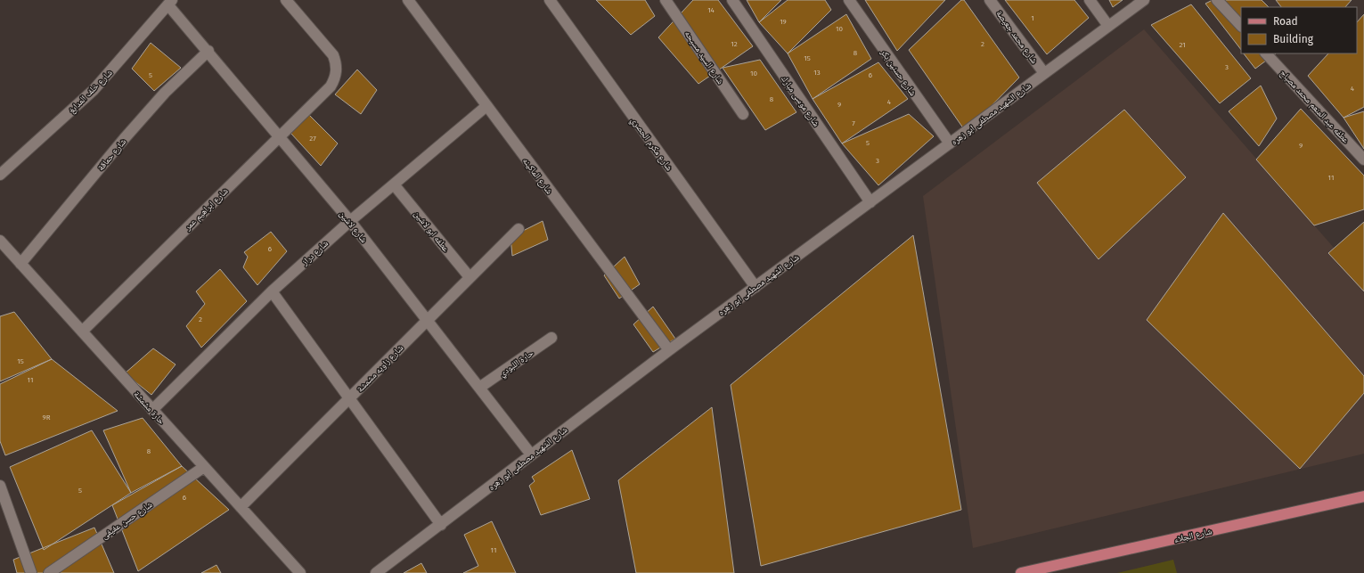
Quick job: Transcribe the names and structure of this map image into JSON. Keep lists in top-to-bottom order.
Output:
{
  "streets": {
    "main road": ["شارع الجلاء"],
    "street": [
      "شارع محمد جعيصة",
      "شارع السيد مسيحه",
      "شارع حسنين بكر",
      "شارع خلف المدابغ",
      "شارع موسى مبارك",
      "عطفه عبد المنعم محمد مصباح",
      "شارع الشهيد مصطفى ابو زهره",
      "شارع مكرم الحصري",
      "شارع حماقة",
      "شارع الماكينه",
      "شارع ابراهيم عمر",
      "شارع لاشين",
      "عطفه ابو لاشين",
      "شارع دراز",
      "حارة اللبودي",
      "شارع زاويه مشمشة",
      "حارة مشمشة",
      "شارع حسن عفيفى"
    ]
  },
  "crossings": [
    ["شارع محمد جعيصة", "شارع الشهيد مصطفى ابو زهره"],
    ["شارع حسنين بكر", "شارع الشهيد مصطفى ابو زهره"],
    ["شارع خلف المدابغ", "شارع لاشين"],
    ["شارع موسى مبارك", "شارع الشهيد مصطفى ابو زهره"],
    ["شارع الشهيد مصطفى ابو زهره", "شارع مكرم الحصري"],
    ["شارع الشهيد مصطفى ابو زهره", "شارع الماكينه"],
    ["شارع الشهيد مصطفى ابو زهره", "شارع لاشين"],
    ["شارع حماقة", "شارع لاشين"],
    ["شارع حماقة", "حارة مشمشة"],
    ["شارع الماكينه", "شارع دراز"],
    ["شارع ابراهيم عمر", "شارع لاشين"],
    ["شارع ابراهيم عمر", "حارة مشمشة"],
    ["شارع لاشين", "شارع دراز"],
    ["شارع لاشين", "حارة اللبودي"],
    ["شارع لاشين", "شارع زاويه مشمشة"],
    ["عطفه ابو لاشين", "شارع دراز"],
    ["عطفه ابو لاشين", "شارع زاويه مشمشة"],
    ["شارع دراز", "حارة مشمشة"],
    ["شارع زاويه مشمشة", "حارة مشمشة"],
    ["حارة مشمشة", "شارع حسن عفيفى"]
  ],
  "house_numbers": [
    "14",
    "1",
    "19",
    "10",
    "12",
    "2",
    "21",
    "8",
    "15",
    "3",
    "13",
    "10",
    "5",
    "6",
    "4",
    "8",
    "4",
    "9",
    "7",
    "27",
    "5",
    "9",
    "3",
    "11",
    "6",
    "2",
    "15",
    "11",
    "9R",
    "8",
    "5",
    "6",
    "11"
  ],
  "legend": ["Road", "Building"]
}
